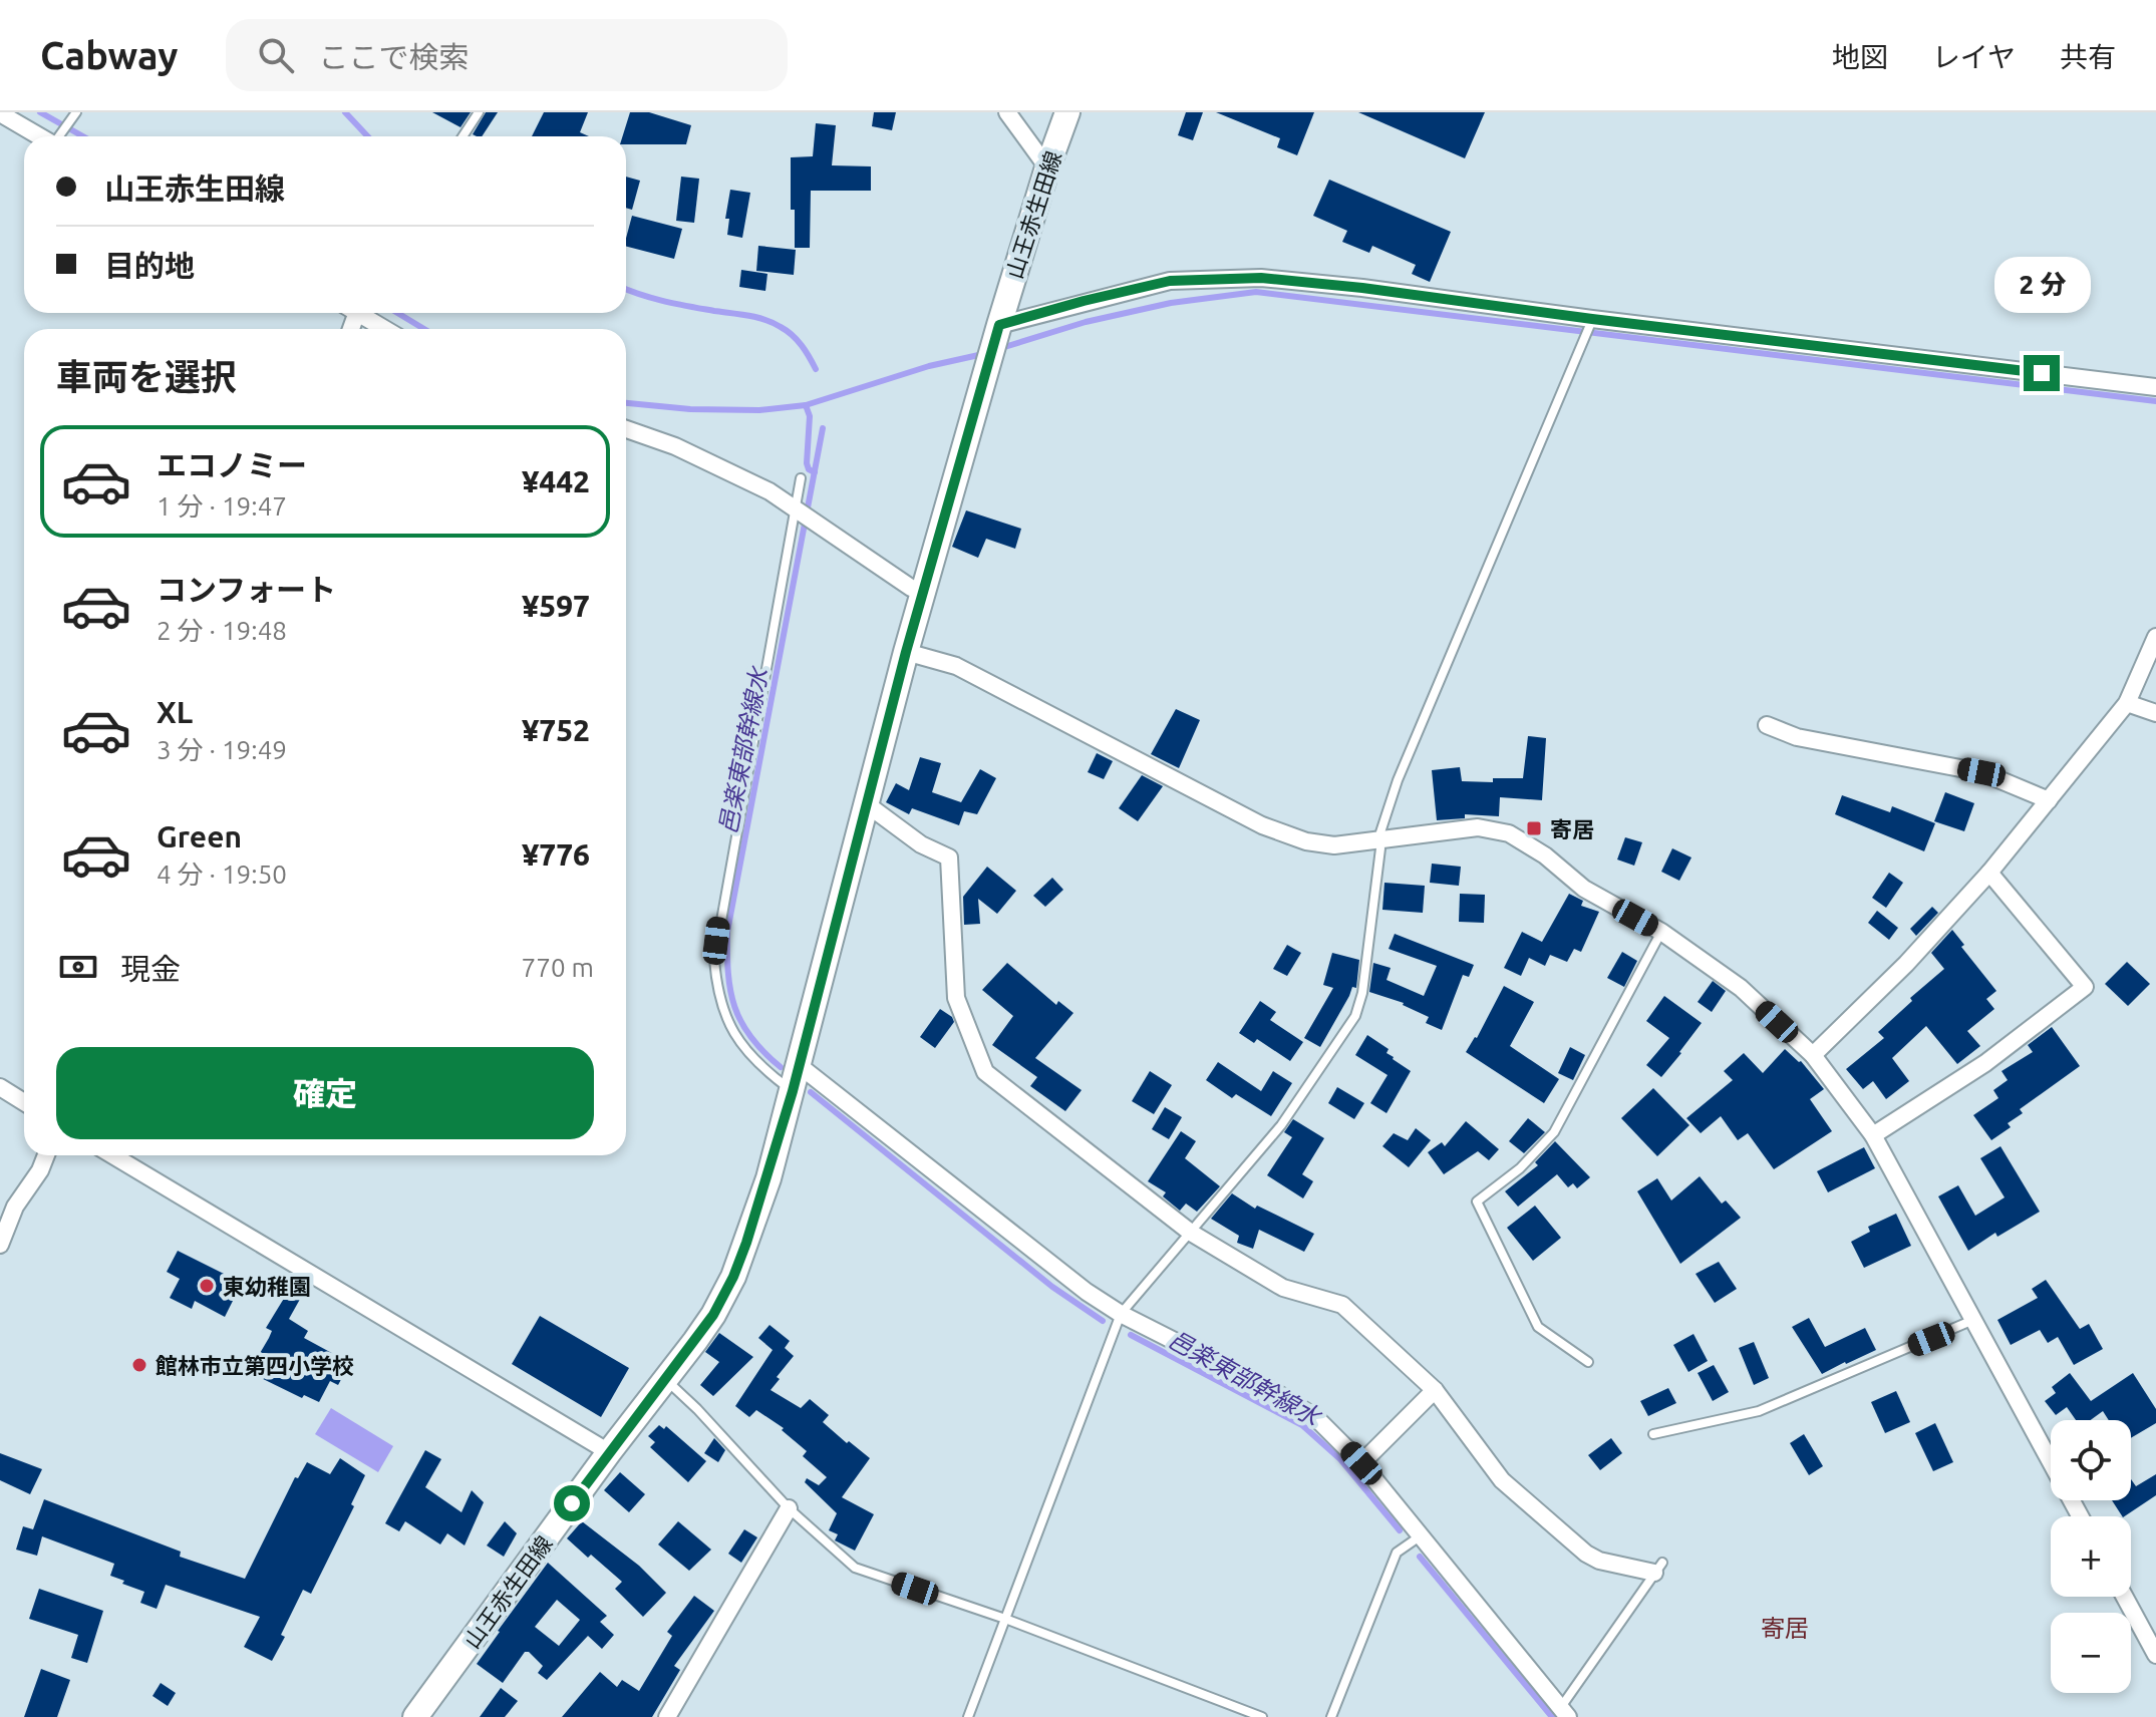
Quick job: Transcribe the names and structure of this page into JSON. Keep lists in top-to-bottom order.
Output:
{
  "streets": {
    "main road": ["山王赤生田線"]
  },
  "districts": ["寄居"],
  "water": ["邑楽東部幹線水"],
  "places": {
    "transit": ["寄居"],
    "other": ["東幼稚園", "館林市立第四小学校"]
  },
  "page": {
    "header": "Cabway",
    "search": "ここで検索",
    "nav": ["地図", "レイヤ", "共有"],
    "banner": ["山王赤生田線", "目的地"],
    "bubble": "2 分",
    "heading": "車両を選択",
    "list": [
      {
        "name": "エコノミー",
        "note": "1 分 · 19:47",
        "value": "¥442"
      },
      {
        "name": "コンフォート",
        "note": "2 分 · 19:48",
        "value": "¥597"
      },
      {
        "name": "XL",
        "note": "3 分 · 19:49",
        "value": "¥752"
      },
      {
        "name": "Green",
        "note": "4 分 · 19:50",
        "value": "¥776"
      }
    ],
    "pay": ["現金", "770 m"],
    "buttons": "確定",
    "map_buttons": ["+", "−"]
  }
}
